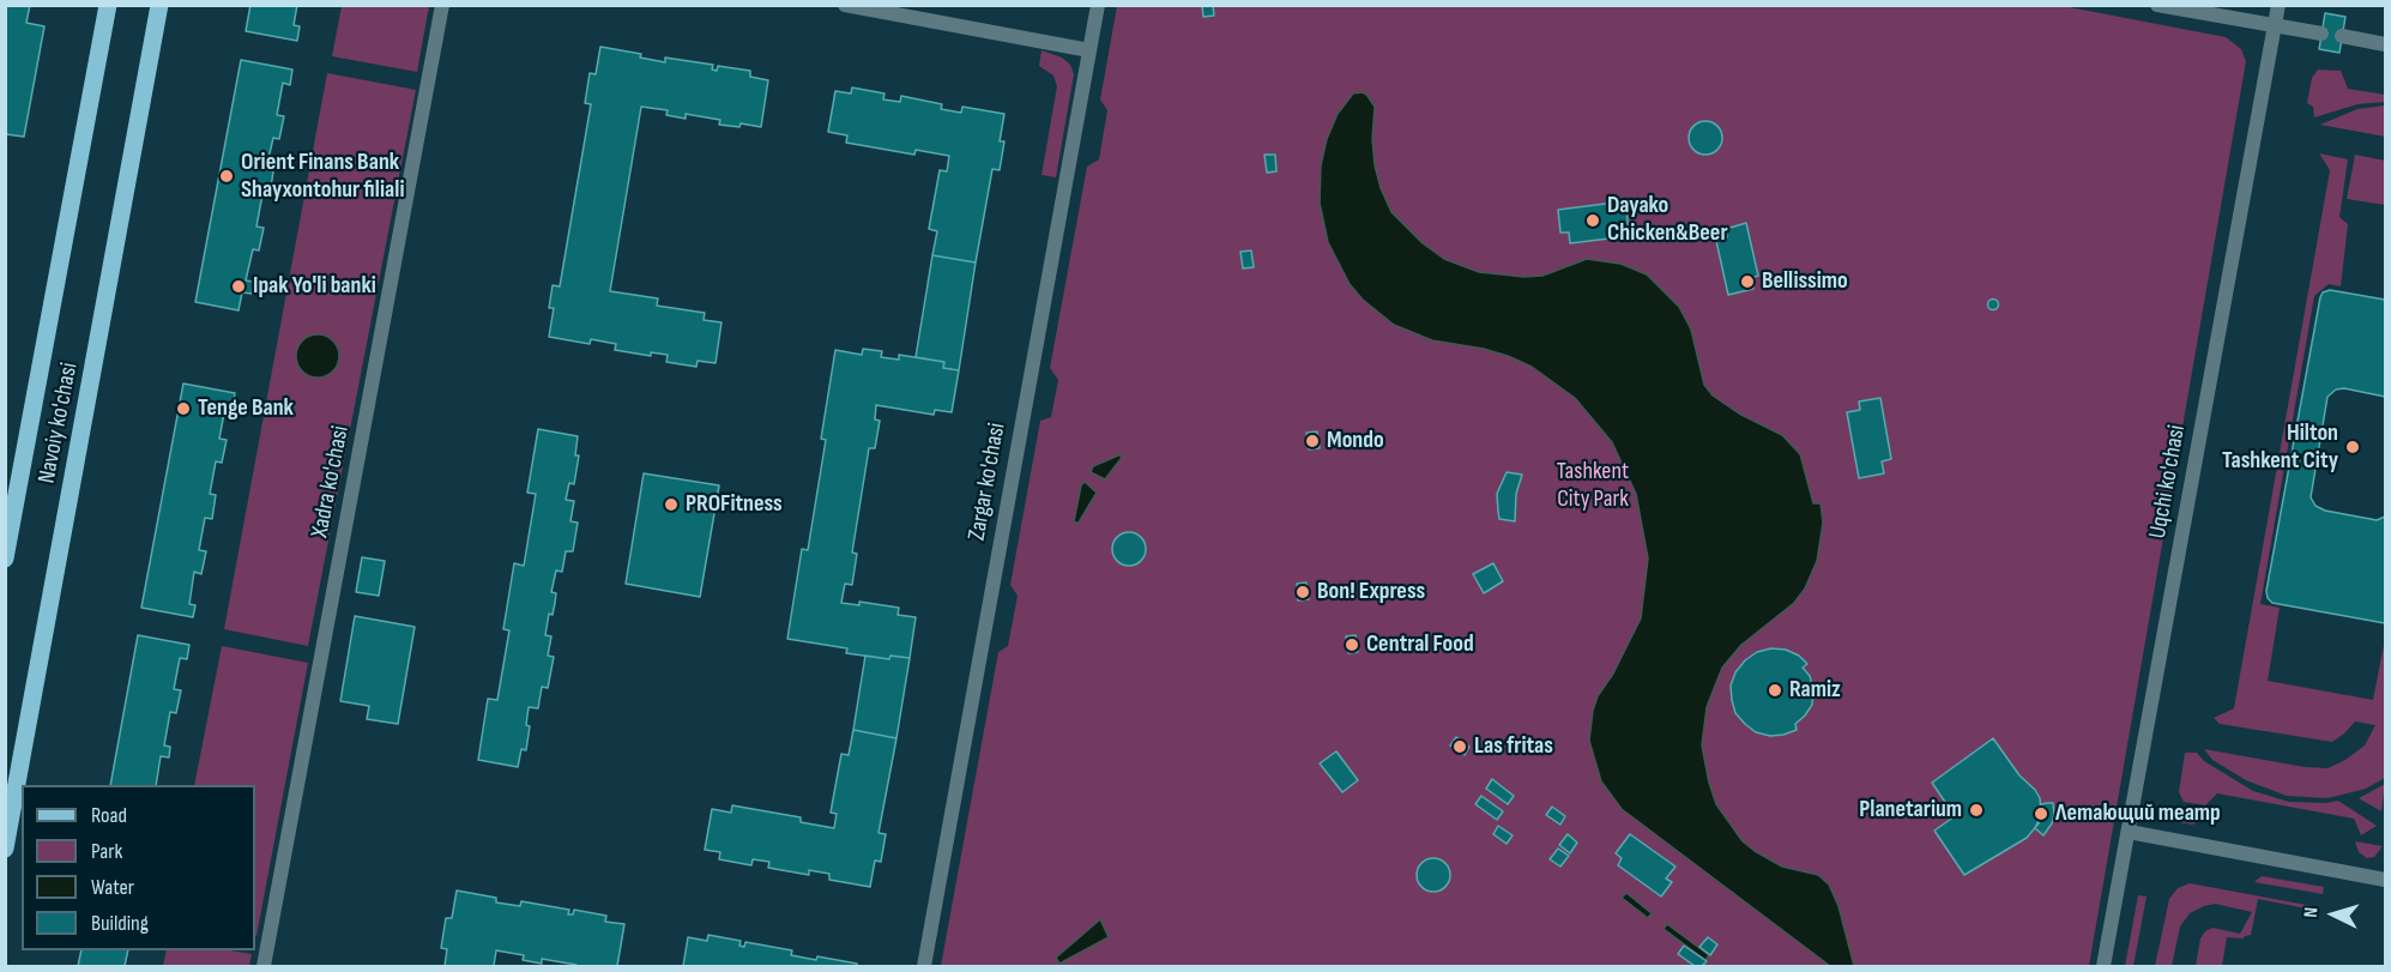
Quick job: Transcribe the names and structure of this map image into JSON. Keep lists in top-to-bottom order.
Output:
{
  "streets": {
    "main road": ["Navoiy ko'chasi"],
    "street": ["Xadra ko'chasi", "Zargar ko'chasi", "Uqchi ko'chasi"]
  },
  "parks": ["Tashkent City Park"],
  "places": [
    "Orient Finans Bank Shayxontohur filiali",
    "Dayako Chicken&Beer",
    "Bellissimo",
    "Ipak Yo'li banki",
    "Tenge Bank",
    "Mondo",
    "Hilton Tashkent City",
    "PROFitness",
    "Bon! Express",
    "Central Food",
    "Ramiz",
    "Las fritas",
    "Planetarium",
    "Летающий театр"
  ],
  "legend": [
    "Road",
    "Park",
    "Water",
    "Building"
  ],
  "north": "left"
}
